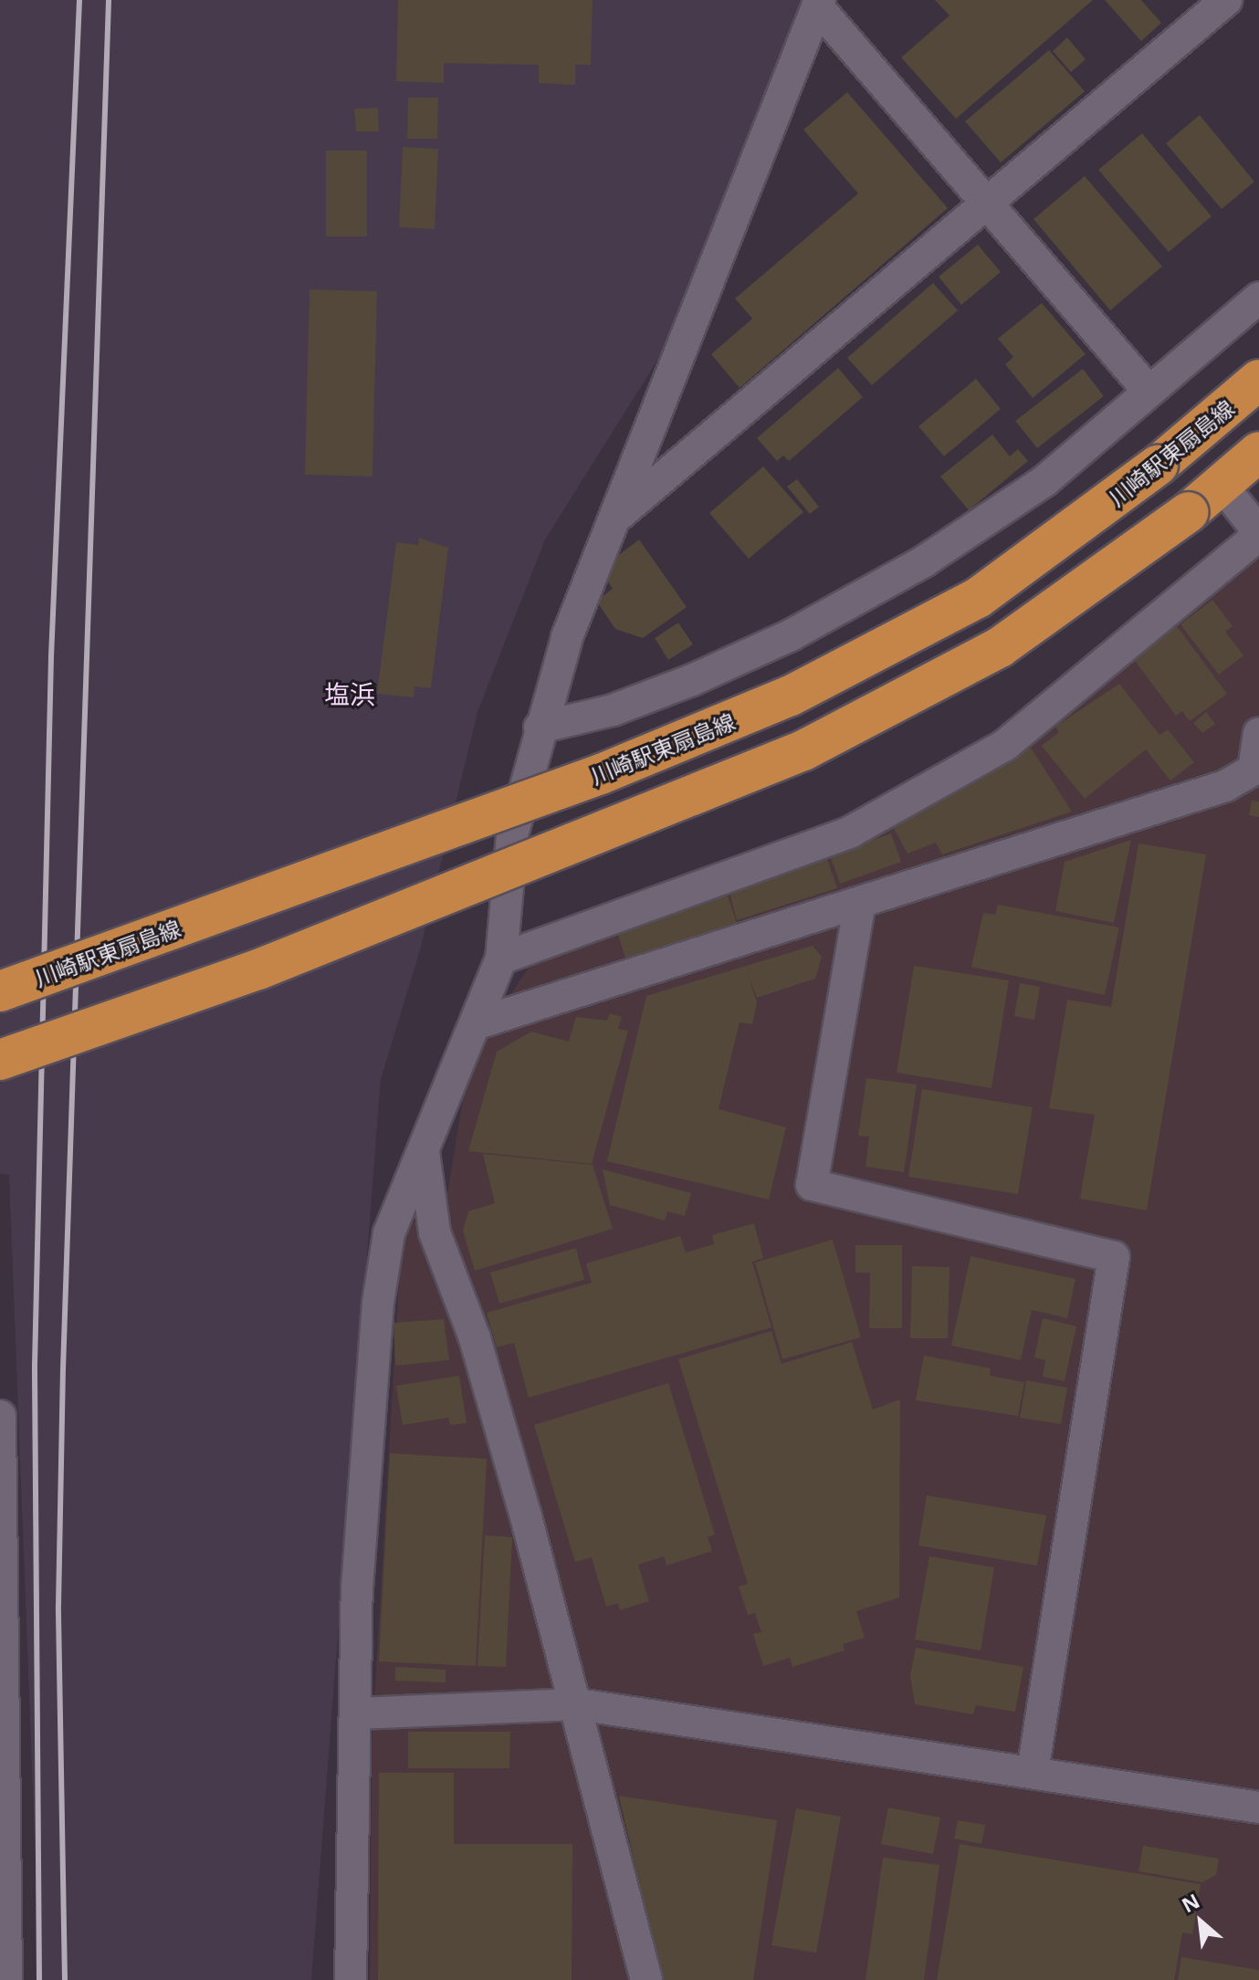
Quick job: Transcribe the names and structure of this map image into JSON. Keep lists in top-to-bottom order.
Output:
{
  "streets": {
    "highway": ["川崎駅東扇島線"]
  },
  "districts": ["塩浜"],
  "north": "top left"
}
